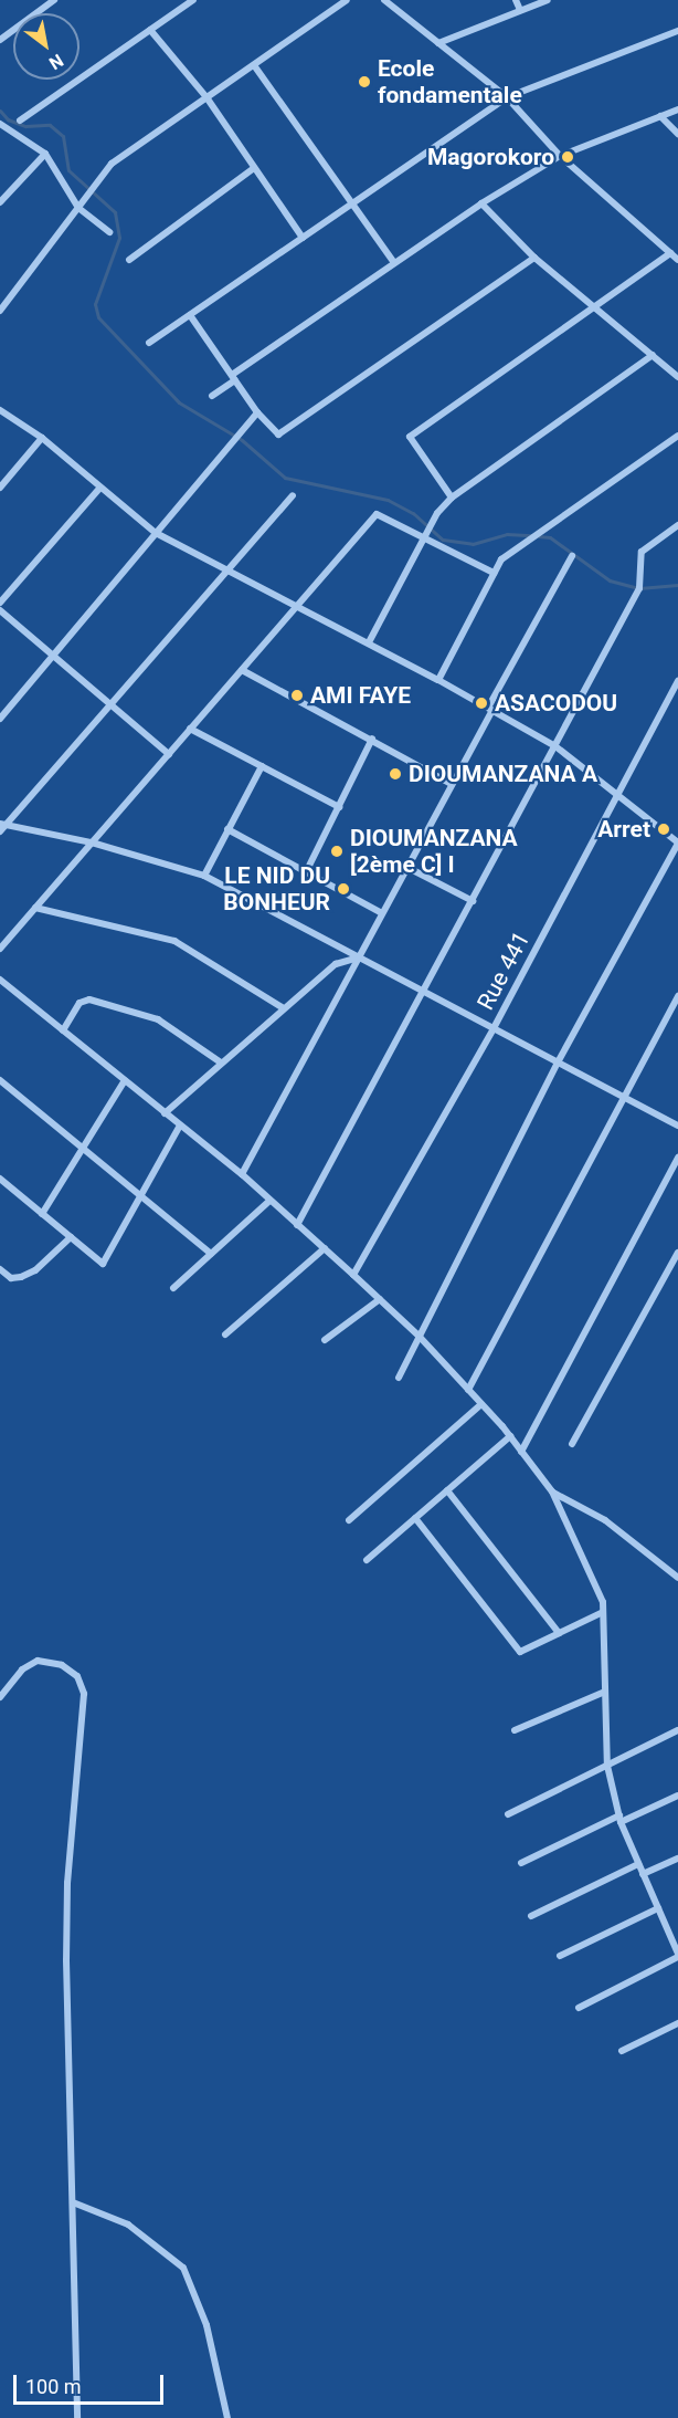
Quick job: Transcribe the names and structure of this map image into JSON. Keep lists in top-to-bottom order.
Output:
{
  "streets": {
    "street": ["Rue 441"]
  },
  "places": [
    "Ecole fondamentale",
    "Magorokoro",
    "AMI FAYE",
    "ASACODOU",
    "DIOUMANZANA A",
    "Arret",
    "DIOUMANZANA [2ème C] I",
    "LE NID DU BONHEUR"
  ],
  "scale_bar": "100 m",
  "north": "bottom right"
}
